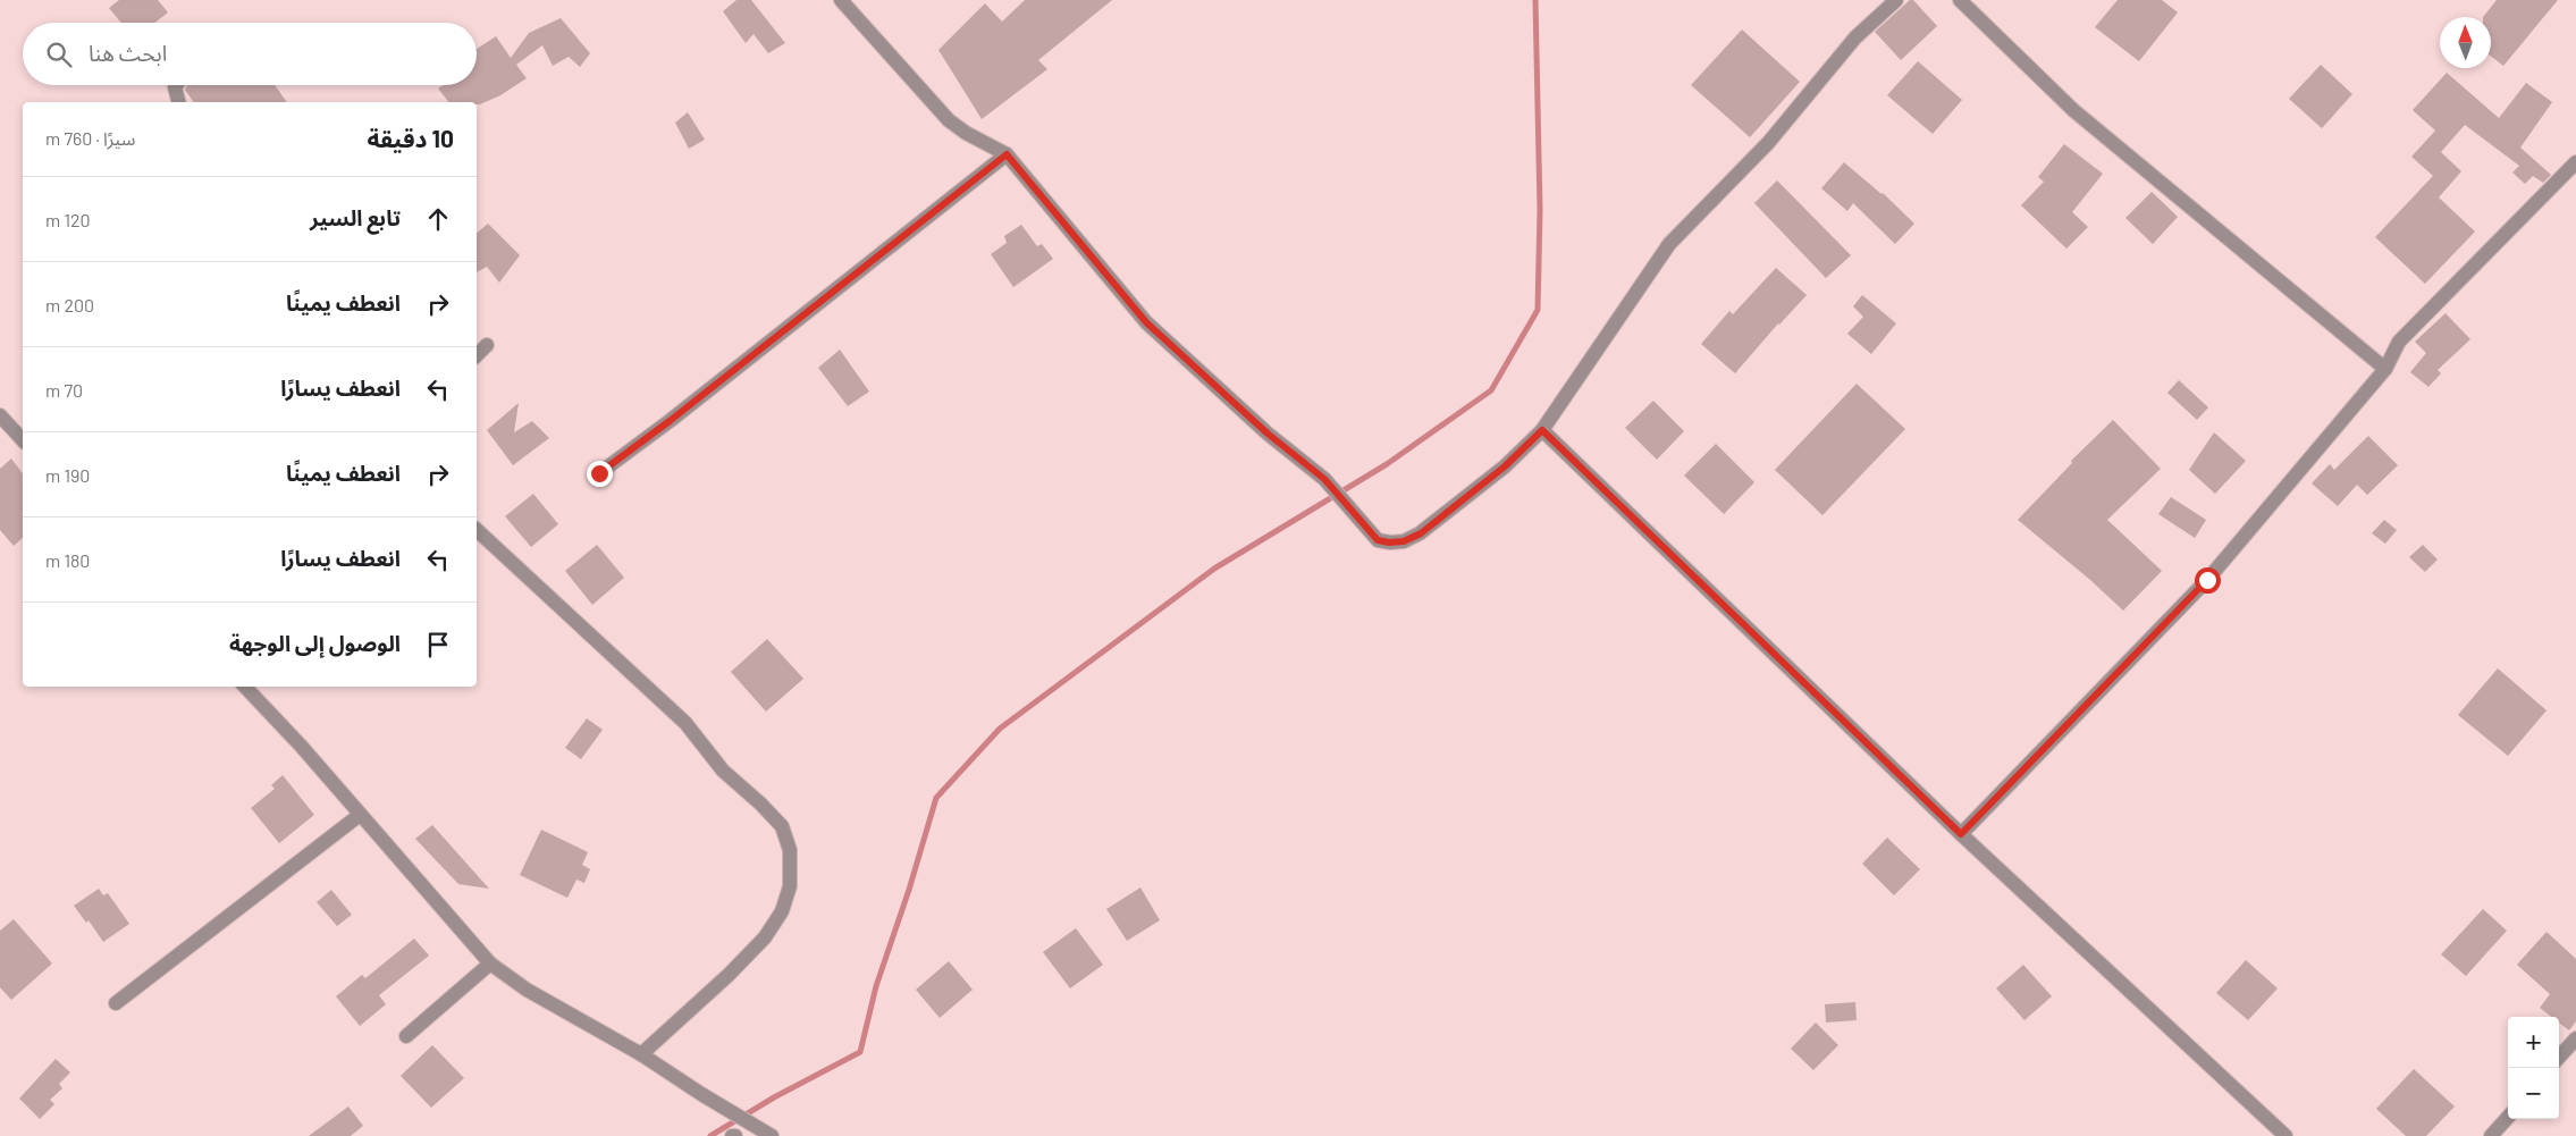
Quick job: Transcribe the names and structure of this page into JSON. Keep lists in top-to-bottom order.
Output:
{
  "north": "top",
  "page": {
    "search": "ابحث هنا",
    "heading": ["10 دقيقة", "سيرًا · 760 m"],
    "list": [
      ["تابع السير", "120 m"],
      ["انعطف يمينًا", "200 m"],
      ["انعطف يسارًا", "70 m"],
      ["انعطف يمينًا", "190 m"],
      ["انعطف يسارًا", "180 m"],
      "الوصول إلى الوجهة"
    ],
    "map_buttons": ["+", "−"]
  }
}
